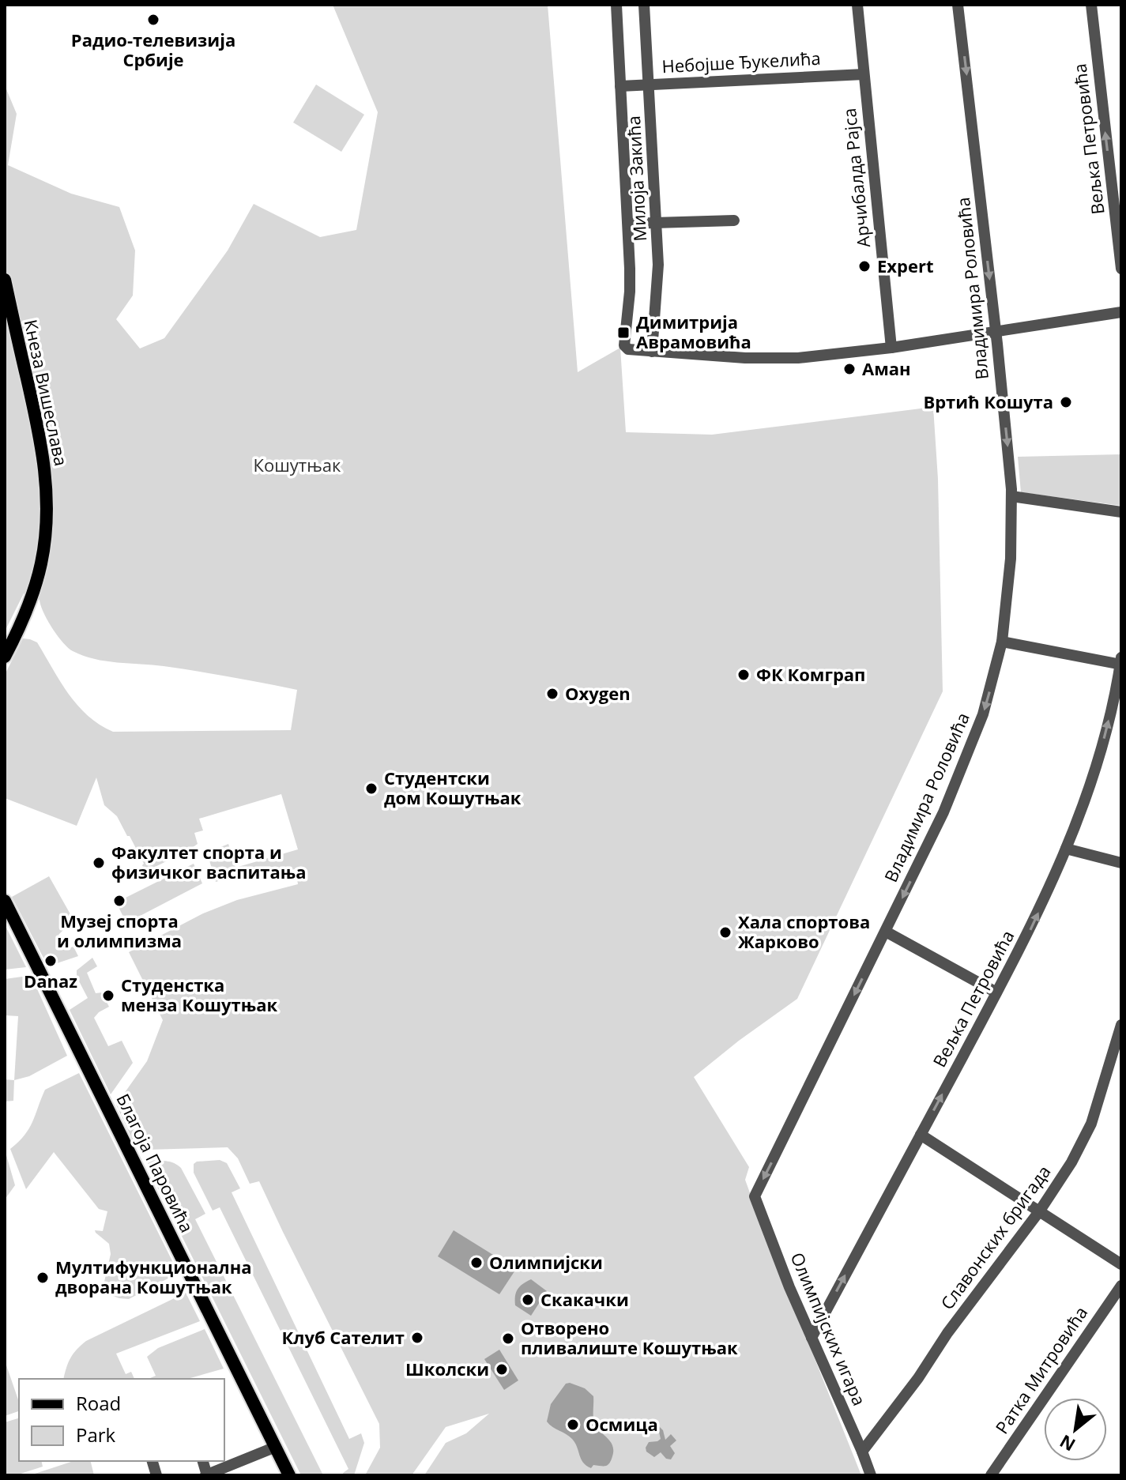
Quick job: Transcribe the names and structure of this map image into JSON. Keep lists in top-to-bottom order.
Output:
{
  "streets": {
    "main road": ["Кнеза Вишеслава", "Благоја Паровића"],
    "street": [
      "Небојше Ђукелића",
      "Вељка Петровића",
      "Арчибалда Рајса",
      "Милоја Закића",
      "Владимира Роловића",
      "Славонских бригада",
      "Олимпијских игара",
      "Ратка Митровића"
    ]
  },
  "crossings": [
    ["Небојше Ђукелића", "Арчибалда Рајса"],
    ["Небојше Ђукелића", "Милоја Закића"],
    ["Вељка Петровића", "Олимпијских игара"],
    ["Владимира Роловића", "Олимпијских игара"],
    ["Славонских бригада", "Олимпијских игара"]
  ],
  "one_way": ["Вељка Петровића", "Владимира Роловића"],
  "parks": ["Кошутњак"],
  "places": {
    "other": [
      "Радио-телевизија Србије",
      "Expert",
      "Аман",
      "Вртић Кошута",
      "ФК Комграп",
      "Oxygen",
      "Студентски дом Кошутњак",
      "Факултет спорта и физичког васпитања",
      "Музеј спорта и олимпизма",
      "Хала спортова Жарково",
      "Danaz",
      "Студенстка менза Кошутњак",
      "Олимпијски",
      "Мултифункционална дворана Кошутњак",
      "Скакачки",
      "Клуб Сателит",
      "Отворено пливалиште Кошутњак",
      "Школски",
      "Осмица"
    ],
    "transit": ["Димитрија Аврамовића"]
  },
  "legend": ["Road", "Park"],
  "north": "bottom left"
}
